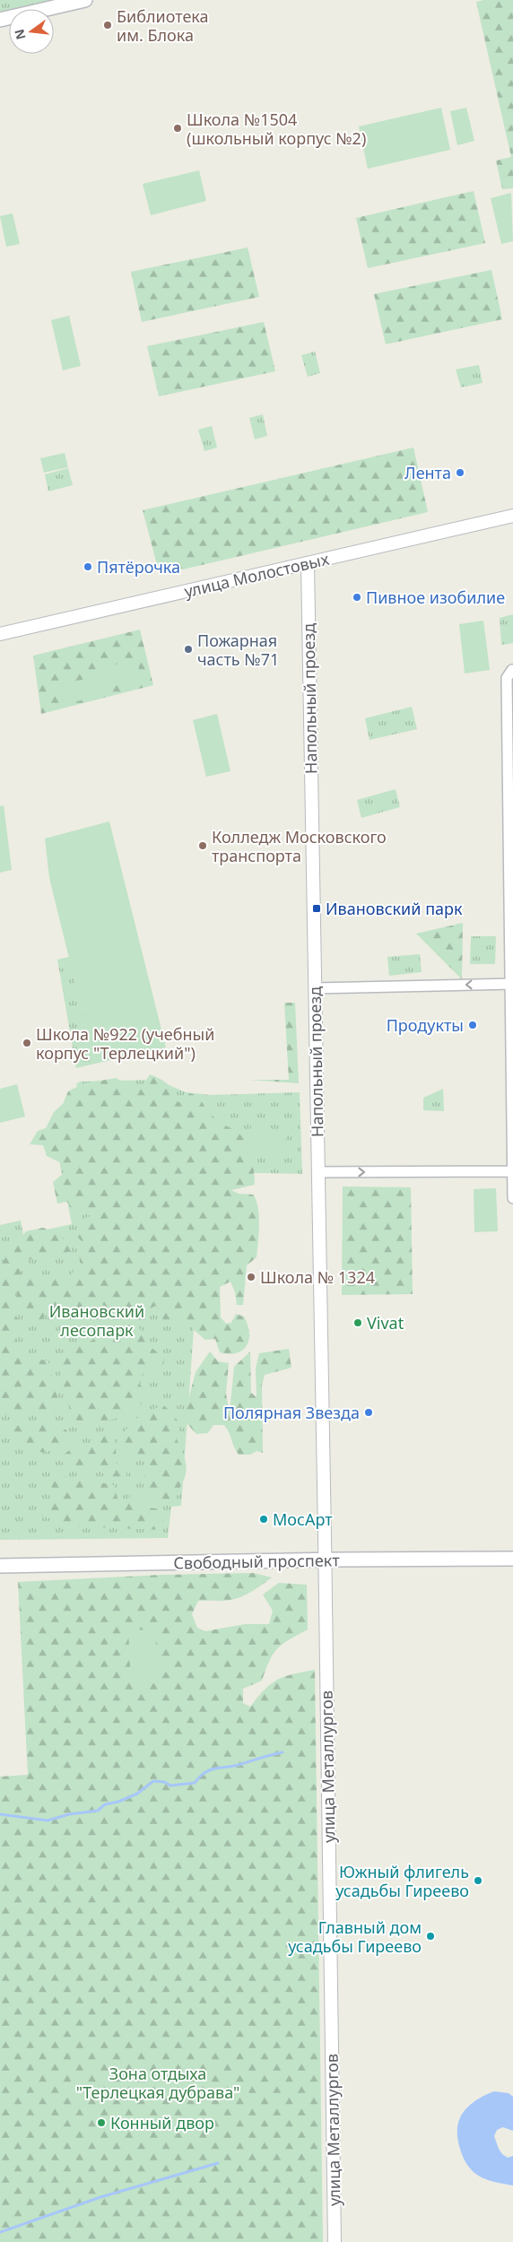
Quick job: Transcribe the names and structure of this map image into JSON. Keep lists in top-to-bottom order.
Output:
{
  "streets": {
    "main road": ["Свободный проспект"],
    "street": ["улица Молостовых", "Напольный проезд", "улица Металлургов"]
  },
  "crossings": [
    ["улица Молостовых", "Напольный проезд"],
    ["Напольный проезд", "Свободный проспект"],
    ["Напольный проезд", "улица Металлургов"],
    ["Свободный проспект", "улица Металлургов"]
  ],
  "parks": ["Ивановский лесопарк", "Зона отдыха \"Терлецкая дубрава\""],
  "places": {
    "other": [
      "Библиотека им. Блока",
      "Школа №1504 (школьный корпус №2)",
      "Лента",
      "Пятёрочка",
      "Пивное изобилие",
      "Пожарная часть №71",
      "Колледж Московского транспорта",
      "Продукты",
      "Школа №922 (учебный корпус \"Терлецкий\")",
      "Школа № 1324",
      "Vivat",
      "Полярная Звезда",
      "МосАрт",
      "Южный флигель усадьбы Гиреево",
      "Главный дом усадьбы Гиреево",
      "Конный двор"
    ],
    "transit": ["Ивановский парк"]
  },
  "north": "left"
}
